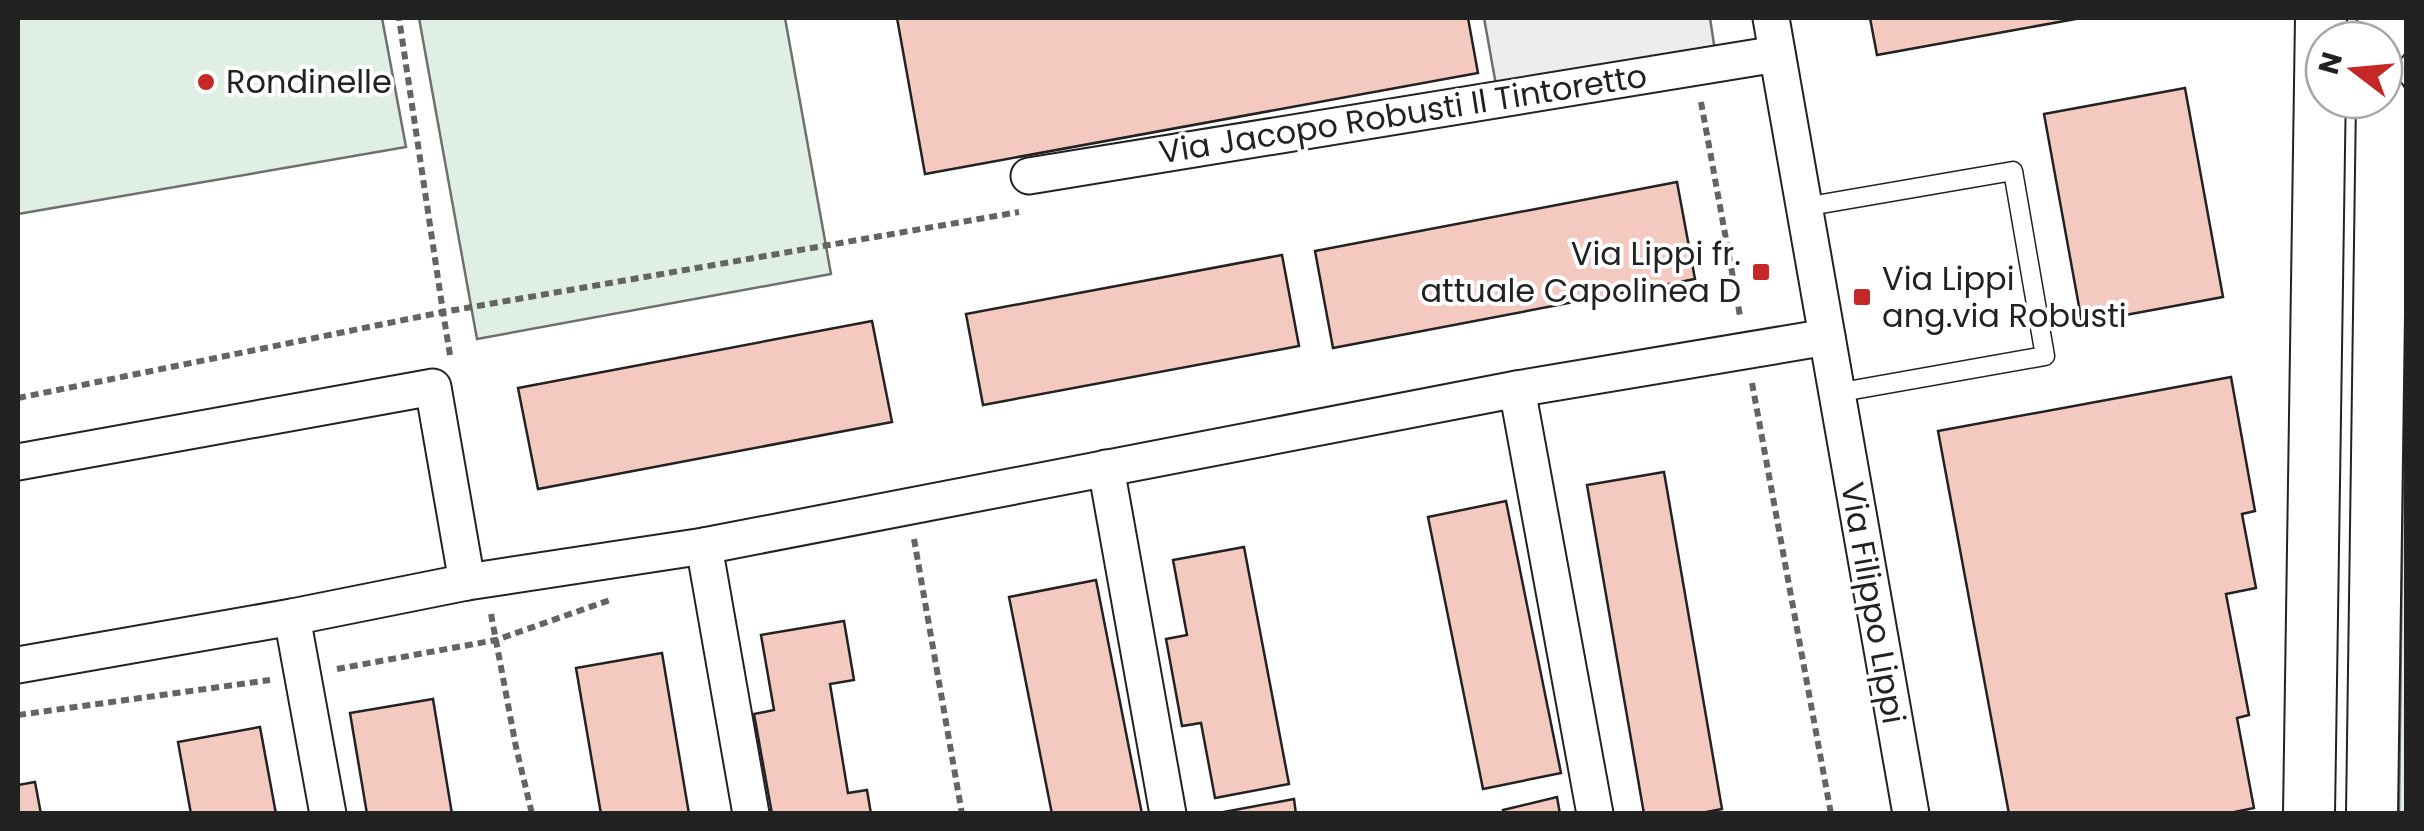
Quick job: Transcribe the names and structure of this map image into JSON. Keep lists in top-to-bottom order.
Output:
{
  "streets": {
    "street": ["Via Jacopo Robusti Il Tintoretto", "Via Filippo Lippi"]
  },
  "crossings": [
    ["Via Jacopo Robusti Il Tintoretto", "Via Filippo Lippi"]
  ],
  "places": {
    "other": ["Rondinelle"],
    "transit": ["Via Lippi fr. attuale Capolinea D", "Via Lippi ang.via Robusti"]
  },
  "north": "left"
}
